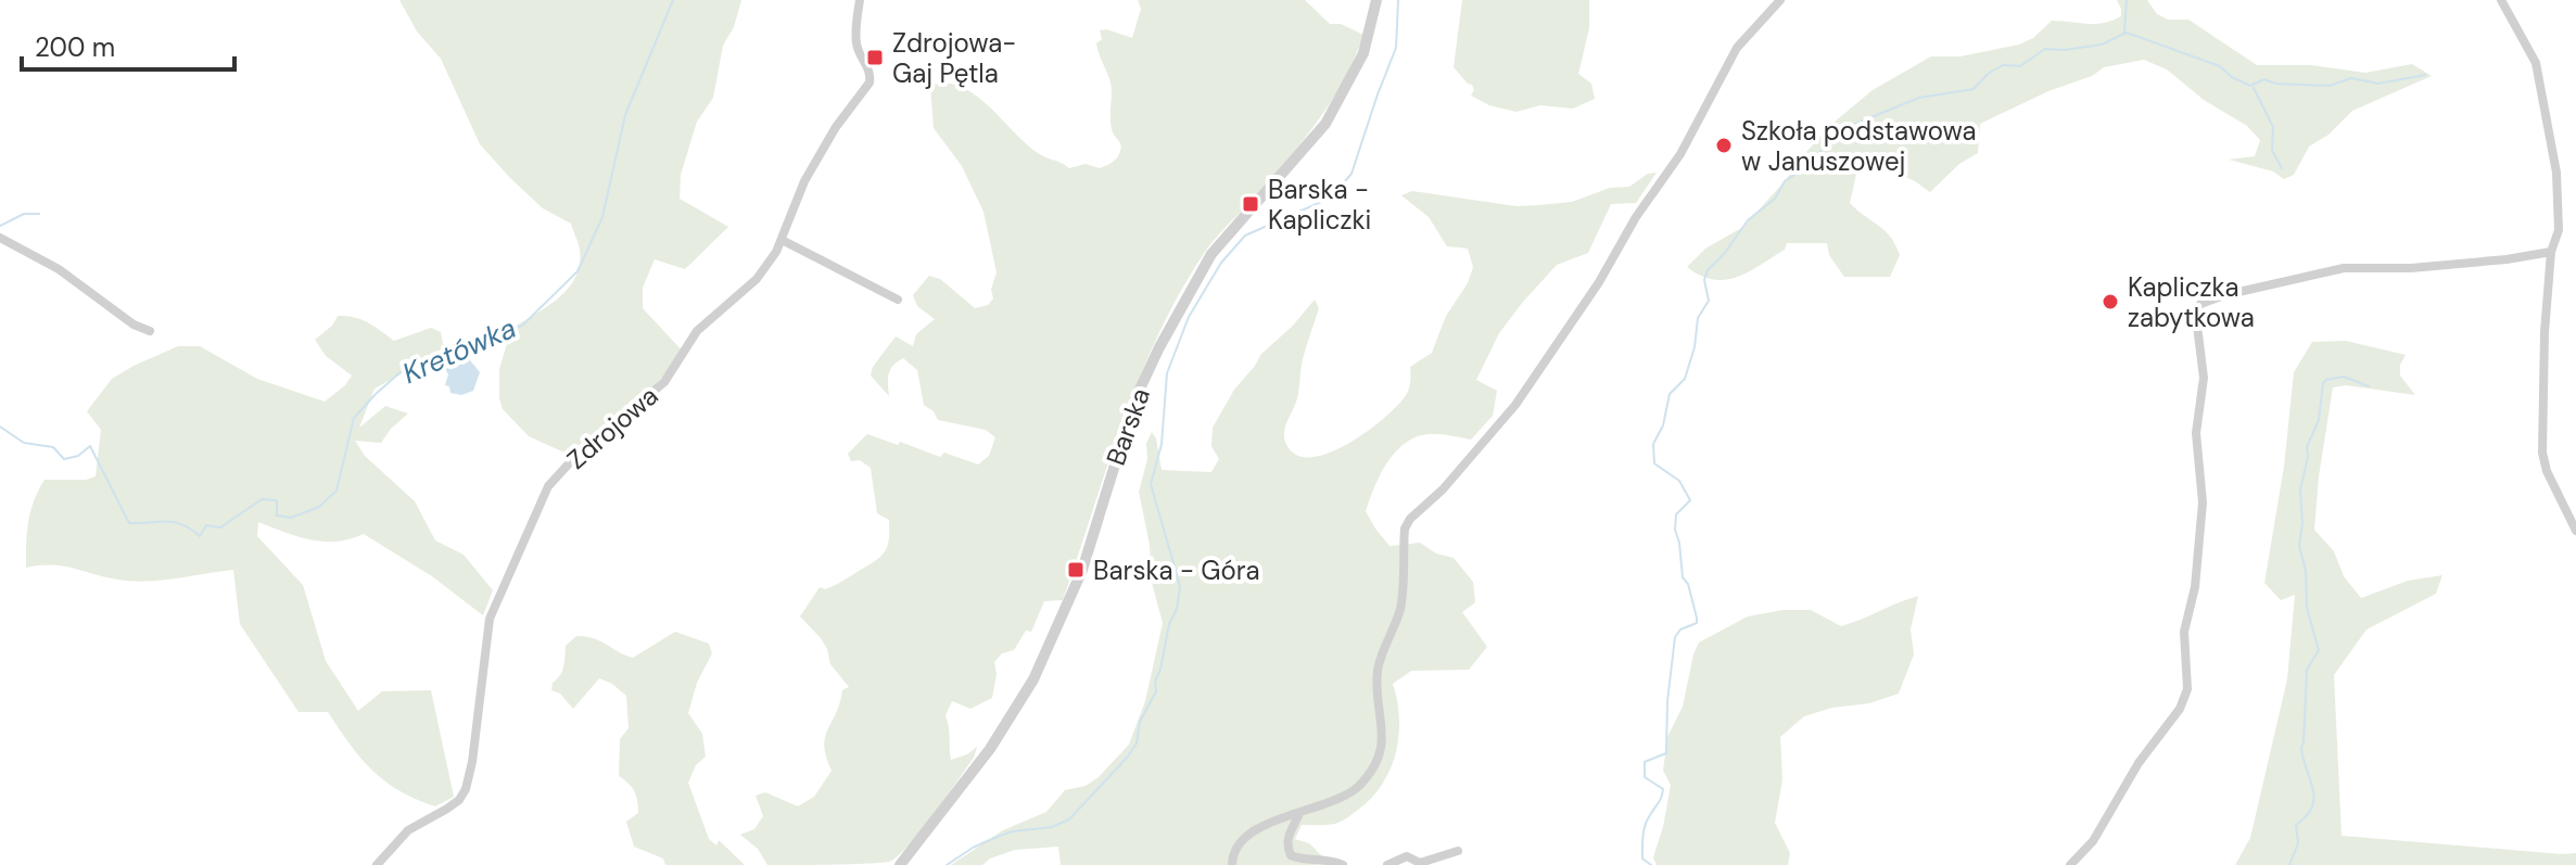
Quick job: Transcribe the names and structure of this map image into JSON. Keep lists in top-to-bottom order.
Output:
{
  "streets": {
    "street": ["Barska", "Zdrojowa"]
  },
  "water": ["Kretówka"],
  "places": {
    "transit": ["Zdrojowa- Gaj Pętla", "Barska - Kapliczki", "Barska - Góra"],
    "other": ["Szkoła podstawowa w Januszowej", "Kapliczka zabytkowa"]
  },
  "scale_bar": "200 m"
}
